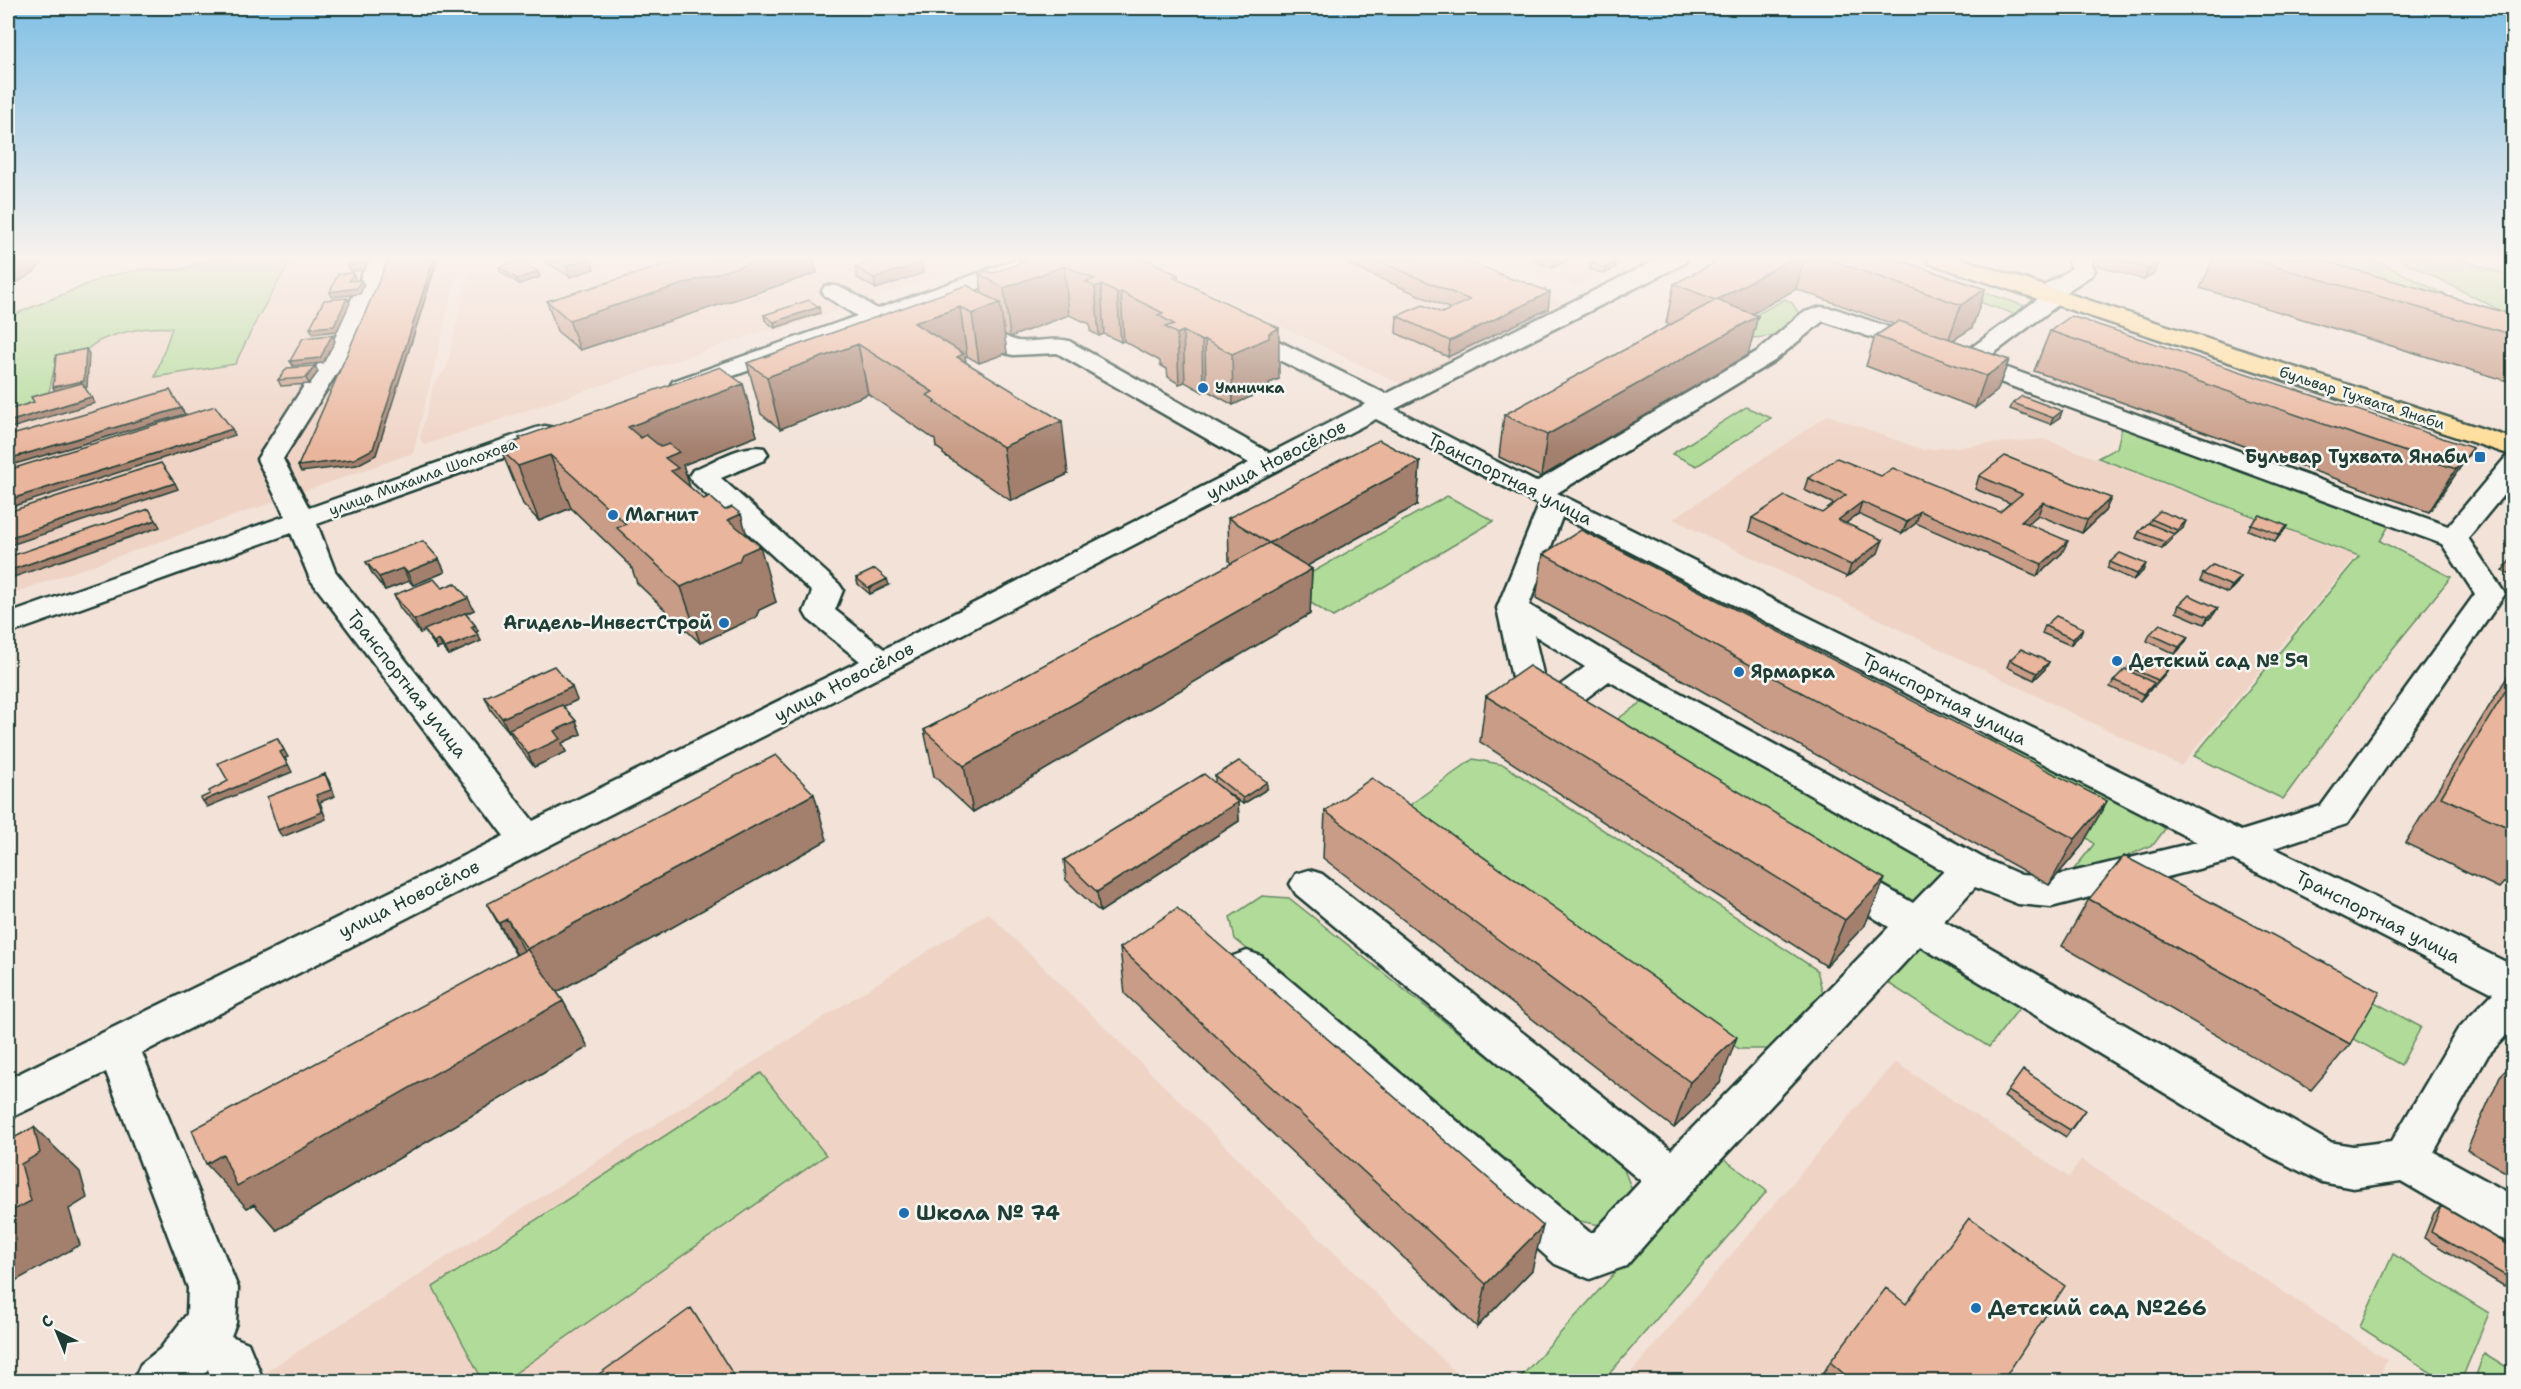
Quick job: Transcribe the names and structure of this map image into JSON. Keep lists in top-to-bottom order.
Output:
{
  "streets": {
    "main road": ["бульвар Тухвата Янаби"],
    "street": ["улица Новосёлов", "улица Михаила Шолохова", "Транспортная улица"]
  },
  "crossings": [
    ["улица Новосёлов", "Транспортная улица"],
    ["улица Михаила Шолохова", "Транспортная улица"]
  ],
  "places": {
    "other": [
      "Умничка",
      "Магнит",
      "Агидель-ИнвестСтрой",
      "Детский сад № 59",
      "Ярмарка",
      "Школа № 74",
      "Детский сад №266"
    ],
    "transit": ["Бульвар Тухвата Янаби"]
  },
  "north": "top left"
}
